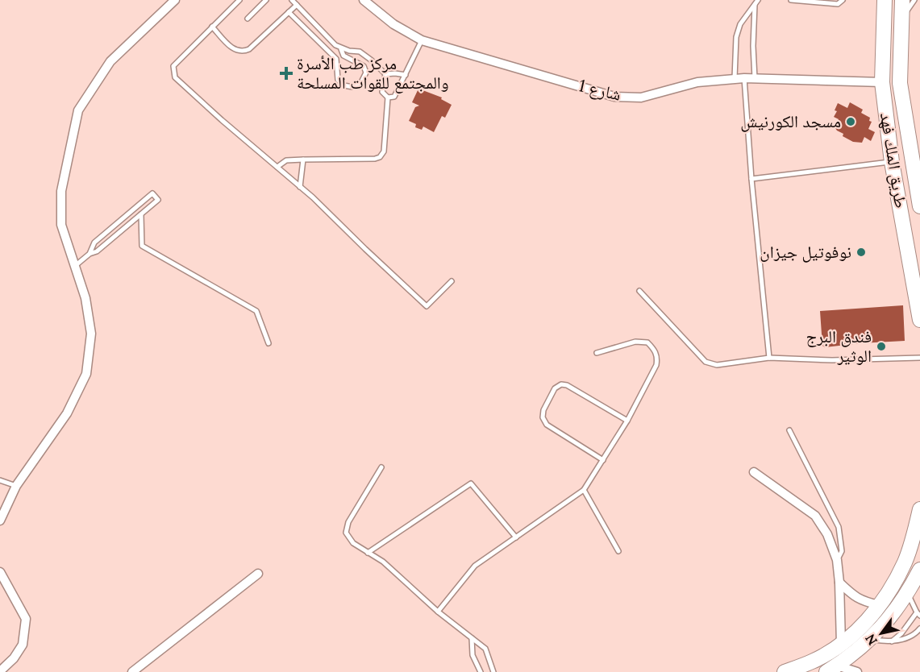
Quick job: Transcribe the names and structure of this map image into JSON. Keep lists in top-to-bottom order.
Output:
{
  "streets": {
    "main road": ["طريق الملك فهد"],
    "street": ["شارع 1"]
  },
  "crossings": [
    ["شارع 1", "طريق الملك فهد"]
  ],
  "places": {
    "health": ["مركز طب الأسرة والمجتمع للقوات المسلحة"],
    "other": ["مسجد الكورنيش", "نوفوتيل جيزان", "فندق البرج الوثير"]
  },
  "north": "bottom left"
}
